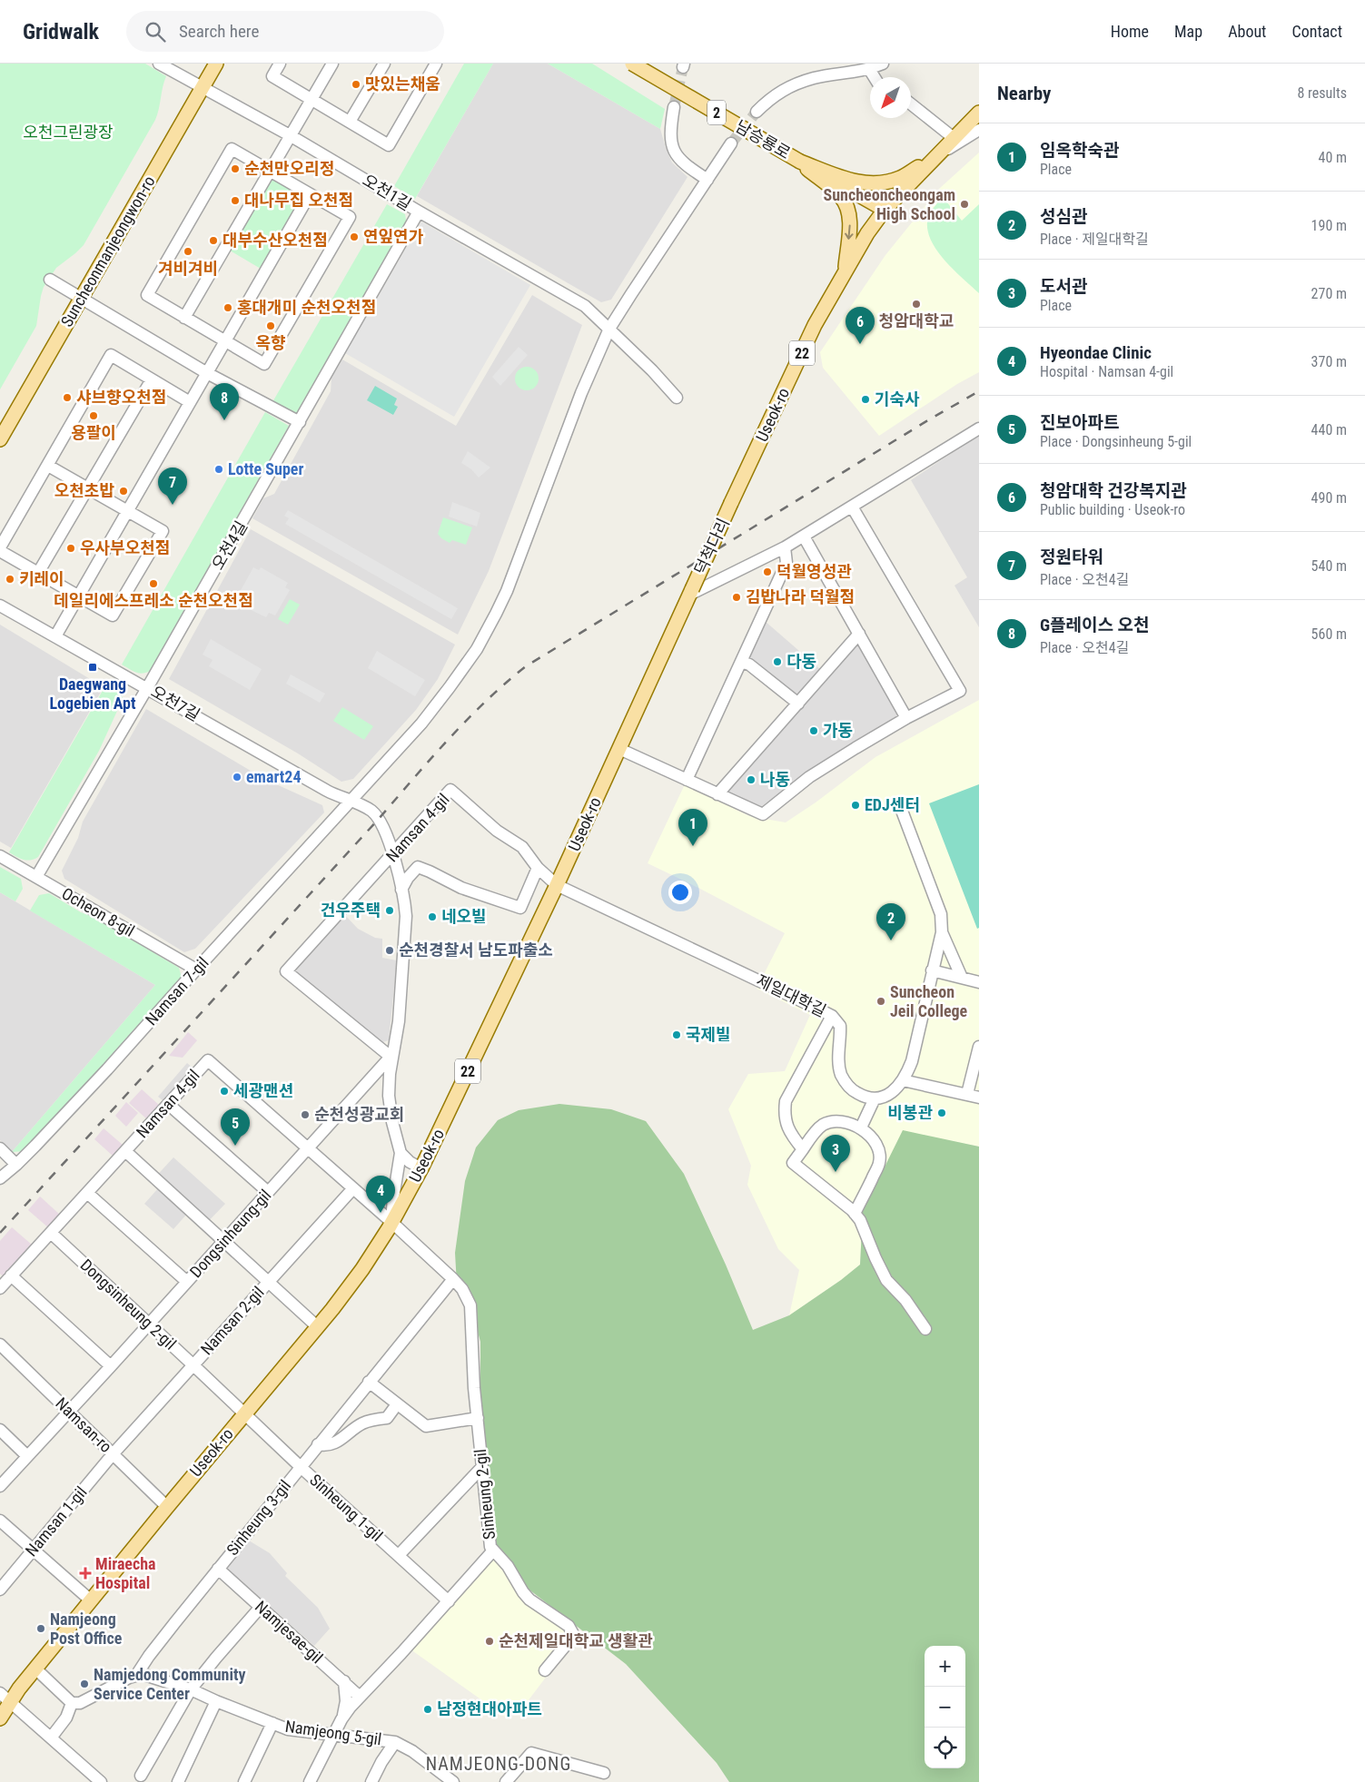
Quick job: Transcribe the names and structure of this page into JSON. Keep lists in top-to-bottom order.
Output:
{
  "streets": {
    "main road": [
      "2",
      "남승룡로",
      "Suncheonmanjeongwon-ro",
      "22",
      "Useok-ro",
      "덕척다리"
    ],
    "street": [
      "오천1길",
      "오천4길",
      "오천7길",
      "Namsan 4-gil",
      "Ocheon 8-gil",
      "Namsan 7-gil",
      "제일대학길",
      "Dongsinheung-gil",
      "Dongsinheung 2-gil",
      "Namsan 2-gil",
      "Namsan-ro",
      "Sinheung 2-gil",
      "Sinheung 1-gil",
      "Sinheung 3-gil",
      "Namsan 1-gil",
      "Namjesae-gil",
      "Namjeong 5-gil"
    ]
  },
  "crossings": [
    ["2", "남승룡로"],
    ["2", "Useok-ro"],
    ["오천1길", "Suncheonmanjeongwon-ro"],
    ["오천1길", "오천4길"],
    ["오천1길", "Namsan 7-gil"],
    ["Useok-ro", "덕척다리"],
    ["Useok-ro", "Namsan 4-gil"],
    ["Useok-ro", "제일대학길"],
    ["Useok-ro", "Dongsinheung 2-gil"],
    ["Useok-ro", "Namsan-ro"],
    ["Useok-ro", "Sinheung 1-gil"],
    ["오천4길", "오천7길"],
    ["오천4길", "Ocheon 8-gil"],
    ["오천7길", "Namsan 4-gil"],
    ["오천7길", "Namsan 7-gil"],
    ["오천7길", "Dongsinheung-gil"],
    ["Namsan 4-gil", "제일대학길"],
    ["Namsan 4-gil", "Dongsinheung-gil"],
    ["Namsan 4-gil", "Dongsinheung 2-gil"],
    ["Namsan 4-gil", "Namsan 2-gil"],
    ["Ocheon 8-gil", "Namsan 7-gil"],
    ["Dongsinheung-gil", "Dongsinheung 2-gil"],
    ["Dongsinheung-gil", "Namsan-ro"],
    ["Dongsinheung 2-gil", "Namsan 2-gil"],
    ["Dongsinheung 2-gil", "Sinheung 1-gil"],
    ["Namsan 2-gil", "Namsan-ro"],
    ["Namsan 2-gil", "Namsan 1-gil"],
    ["Namsan-ro", "Namsan 1-gil"],
    ["Sinheung 2-gil", "Sinheung 3-gil"],
    ["Sinheung 1-gil", "Sinheung 3-gil"],
    ["Sinheung 3-gil", "Namjesae-gil"]
  ],
  "districts": ["NAMJEONG-DONG"],
  "parks": ["오천그린광장"],
  "places": {
    "other": [
      "맛있는채움",
      "순천만오리정",
      "대나무집 오천점",
      "Suncheoncheongam High School",
      "연잎연가",
      "대부수산오천점",
      "겨비겨비",
      "청암대학교",
      "홍대개미 순천오천점",
      "옥향",
      "샤브향오천점",
      "기숙사",
      "용팔이",
      "Lotte Super",
      "오천초밥",
      "우사부오천점",
      "덕월영성관",
      "키레이",
      "데일리에스프레소 순천오천점",
      "김밥나라 덕월점",
      "다동",
      "가동",
      "emart24",
      "나동",
      "EDJ센터",
      "건우주택",
      "네오빌",
      "순천경찰서 남도파출소",
      "Suncheon Jeil College",
      "국제빌",
      "세광맨션",
      "비봉관",
      "순천성광교회",
      "Namjeong Post Office",
      "순천제일대학교 생활관",
      "Namjedong Community Service Center",
      "남정현대아파트"
    ],
    "transit": ["Daegwang Logebien Apt"],
    "health": ["Miraecha Hospital"]
  },
  "north": "bottom left",
  "page": {
    "header": "Gridwalk",
    "search": "Search here",
    "nav": [
      "Home",
      "Map",
      "About",
      "Contact"
    ],
    "heading": ["Nearby", "8 results"],
    "list": [
      {
        "mark": "1",
        "name": "임옥학숙관",
        "note": "Place",
        "value": "40 m"
      },
      {
        "mark": "2",
        "name": "성심관",
        "note": "Place · 제일대학길",
        "value": "190 m"
      },
      {
        "mark": "3",
        "name": "도서관",
        "note": "Place",
        "value": "270 m"
      },
      {
        "mark": "4",
        "name": "Hyeondae Clinic",
        "note": "Hospital · Namsan 4-gil",
        "value": "370 m"
      },
      {
        "mark": "5",
        "name": "진보아파트",
        "note": "Place · Dongsinheung 5-gil",
        "value": "440 m"
      },
      {
        "mark": "6",
        "name": "청암대학 건강복지관",
        "note": "Public building · Useok-ro",
        "value": "490 m"
      },
      {
        "mark": "7",
        "name": "정원타워",
        "note": "Place · 오천4길",
        "value": "540 m"
      },
      {
        "mark": "8",
        "name": "G플레이스 오천",
        "note": "Place · 오천4길",
        "value": "560 m"
      }
    ],
    "pins": [
      "6",
      "8",
      "7",
      "1",
      "2",
      "5",
      "3",
      "4"
    ],
    "map_buttons": ["+", "−"]
  }
}
